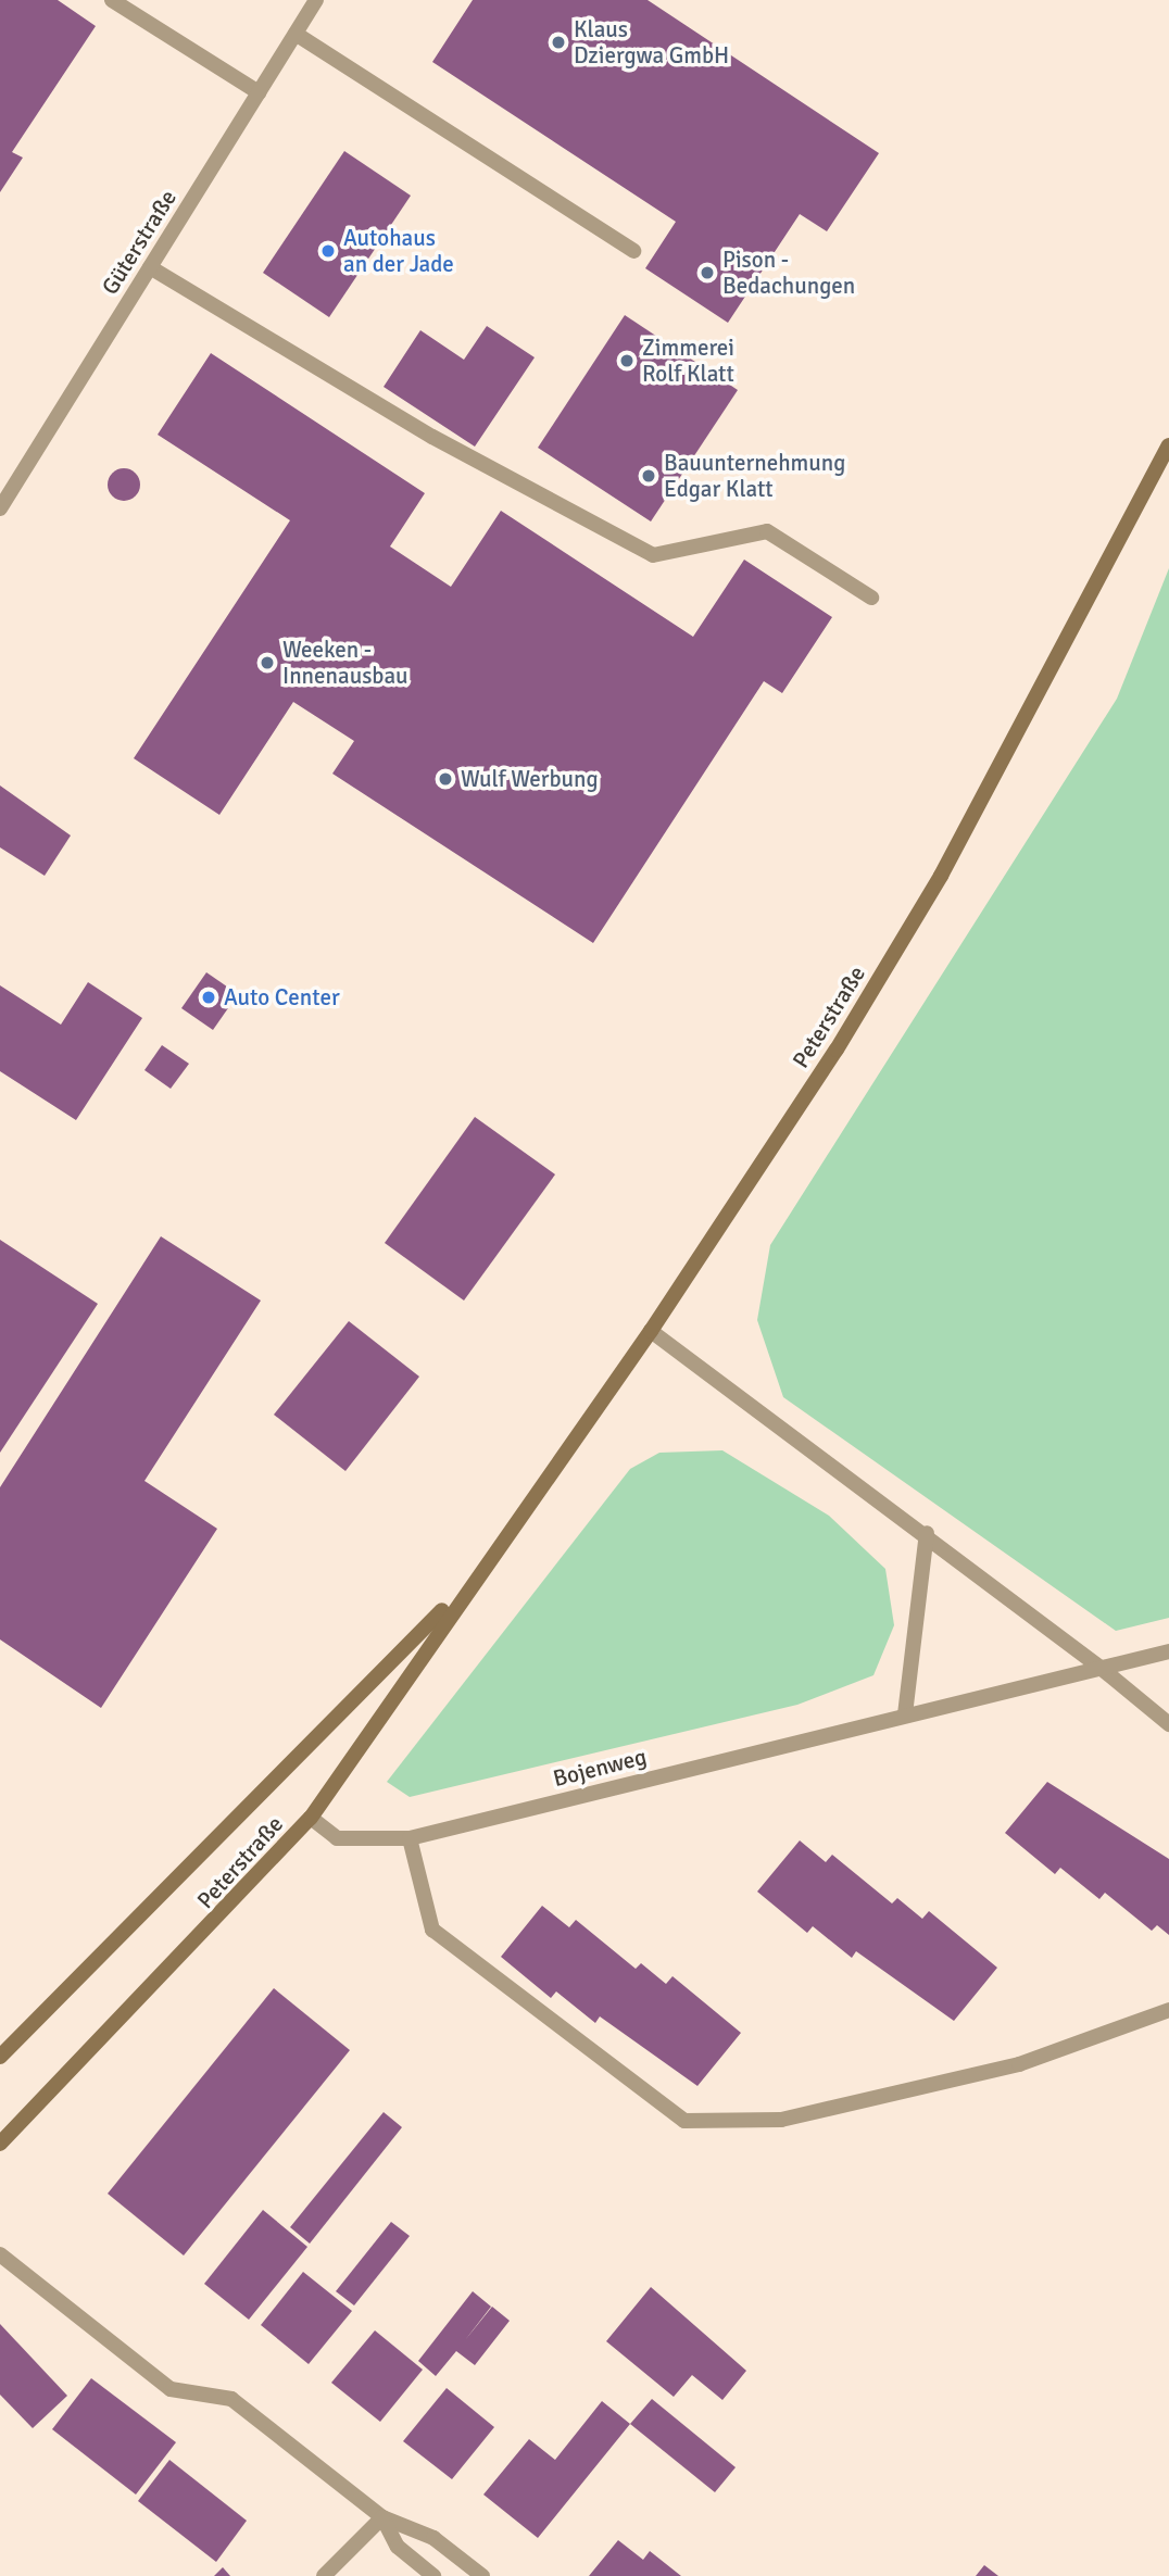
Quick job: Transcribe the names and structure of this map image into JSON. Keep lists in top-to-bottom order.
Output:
{
  "streets": {
    "main road": ["Peterstraße"],
    "street": ["Güterstraße", "Bojenweg"]
  },
  "crossings": [
    ["Peterstraße", "Bojenweg"]
  ],
  "places": [
    "Klaus Dziergwa GmbH",
    "Autohaus an der Jade",
    "Pison - Bedachungen",
    "Zimmerei Rolf Klatt",
    "Bauunternehmung Edgar Klatt",
    "Weeken - Innenausbau",
    "Wulf Werbung",
    "Auto Center"
  ]
}
